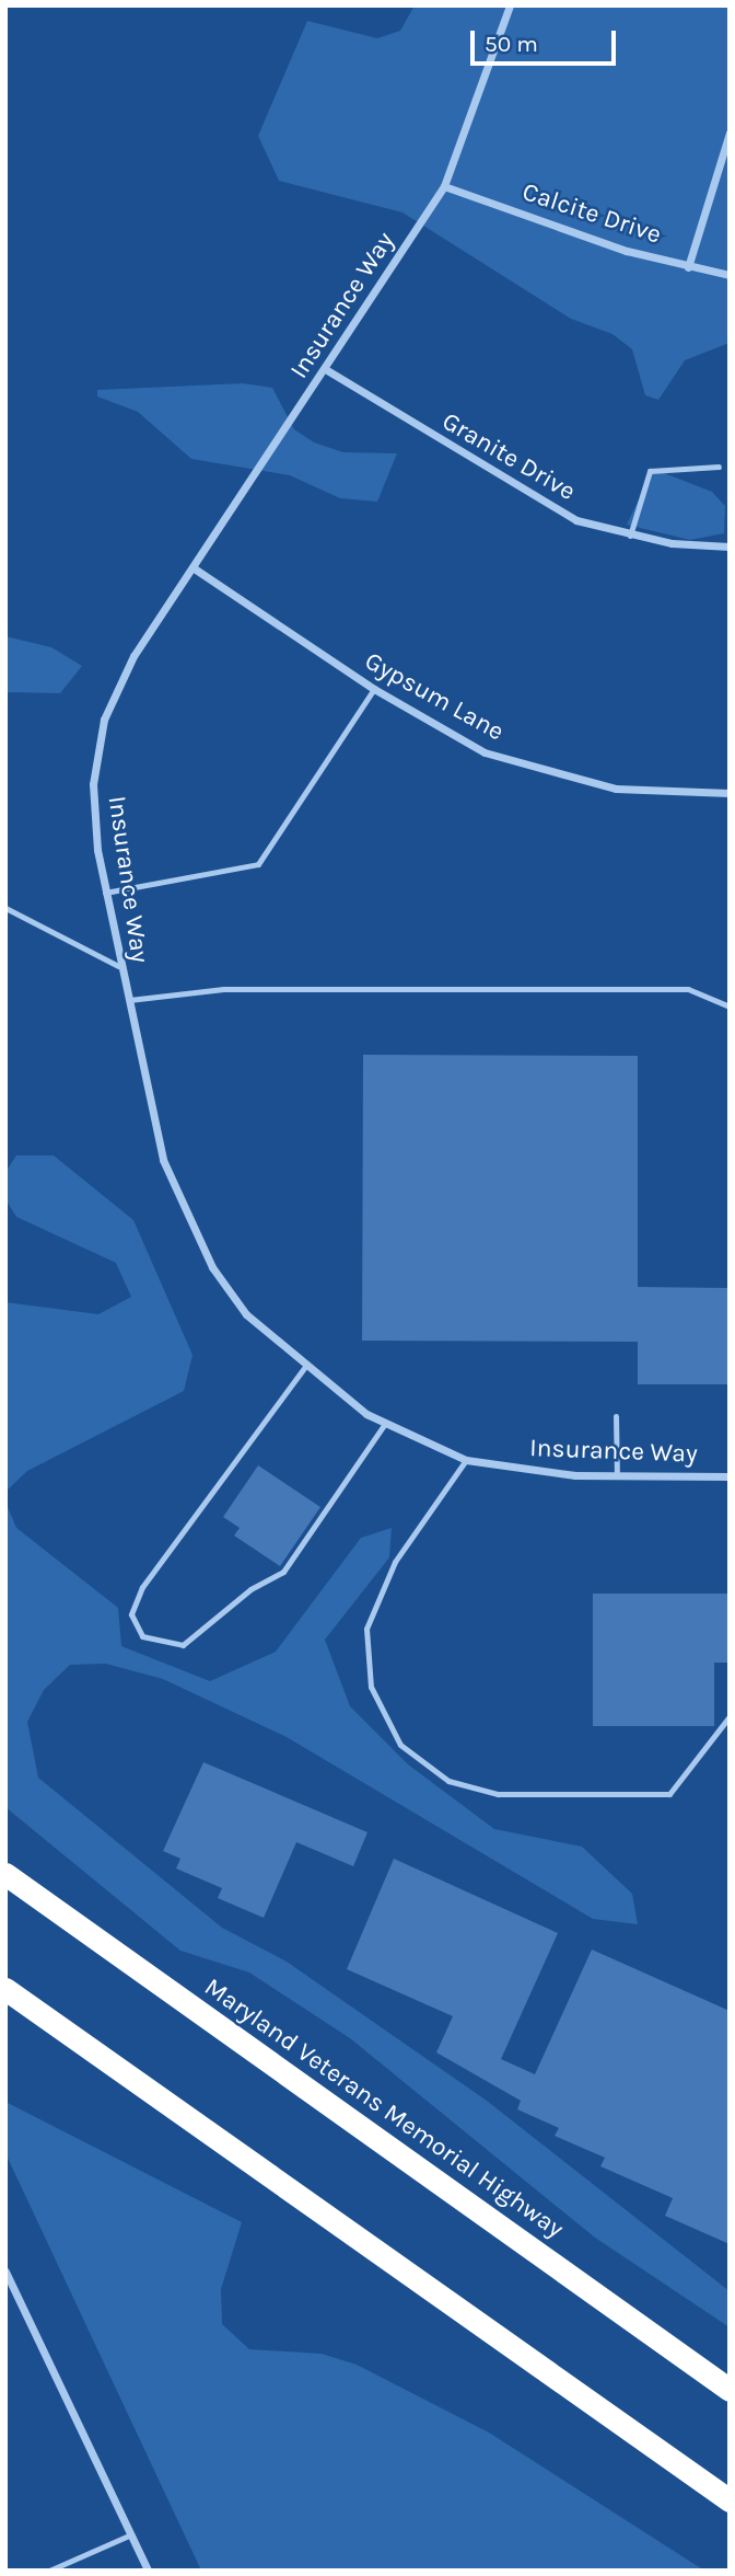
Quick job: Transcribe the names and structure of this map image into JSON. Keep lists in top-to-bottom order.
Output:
{
  "streets": {
    "highway": ["Maryland Veterans Memorial Highway"],
    "street": [
      "Calcite Drive",
      "Insurance Way",
      "Granite Drive",
      "Gypsum Lane"
    ]
  },
  "crossings": [
    ["Calcite Drive", "Insurance Way"],
    ["Insurance Way", "Granite Drive"],
    ["Insurance Way", "Gypsum Lane"]
  ],
  "scale_bar": "50 m"
}
